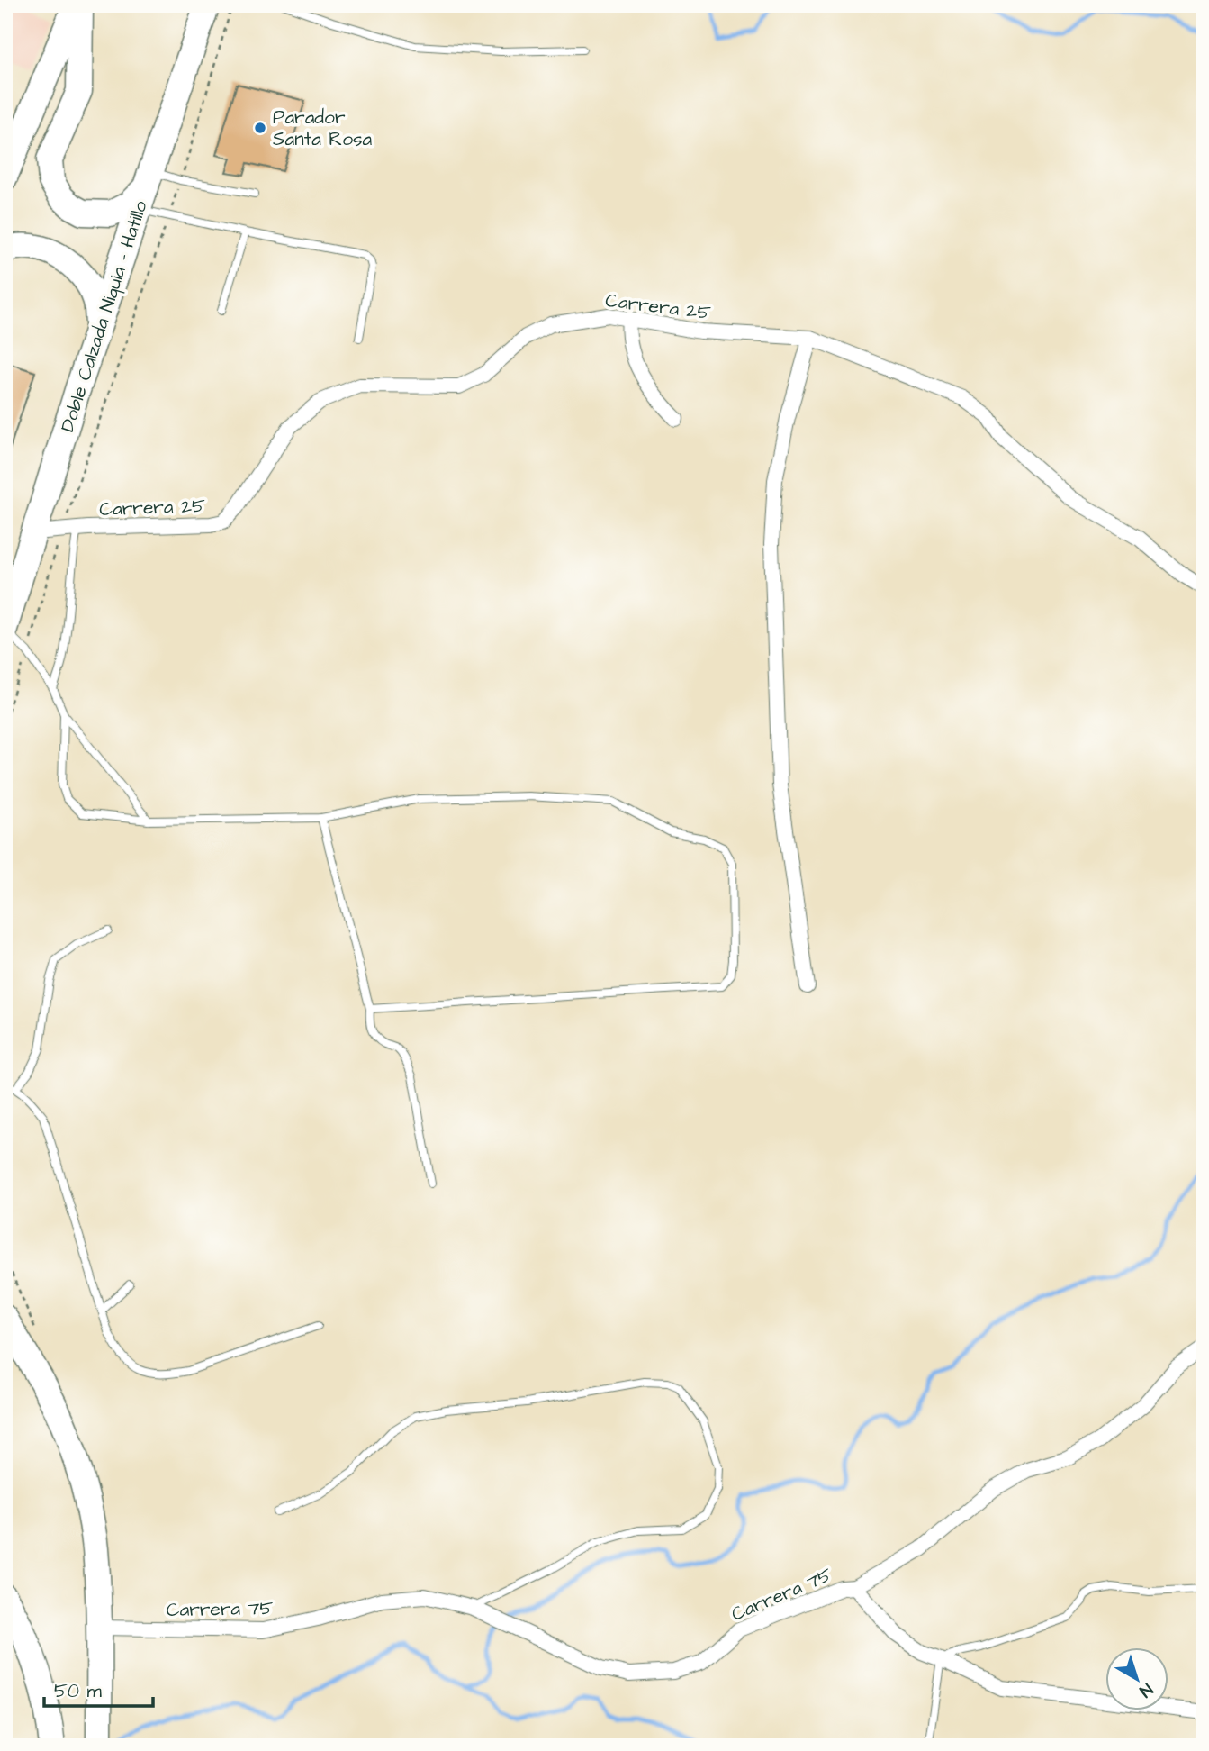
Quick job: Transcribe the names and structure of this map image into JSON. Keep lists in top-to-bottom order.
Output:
{
  "streets": {
    "highway": ["Doble Calzada Niquia - Hatillo"],
    "street": ["Carrera 25", "Carrera 75"]
  },
  "crossings": [
    ["Carrera 25", "Doble Calzada Niquia - Hatillo"]
  ],
  "places": ["Parador Santa Rosa"],
  "scale_bar": "50 m",
  "north": "bottom right"
}
